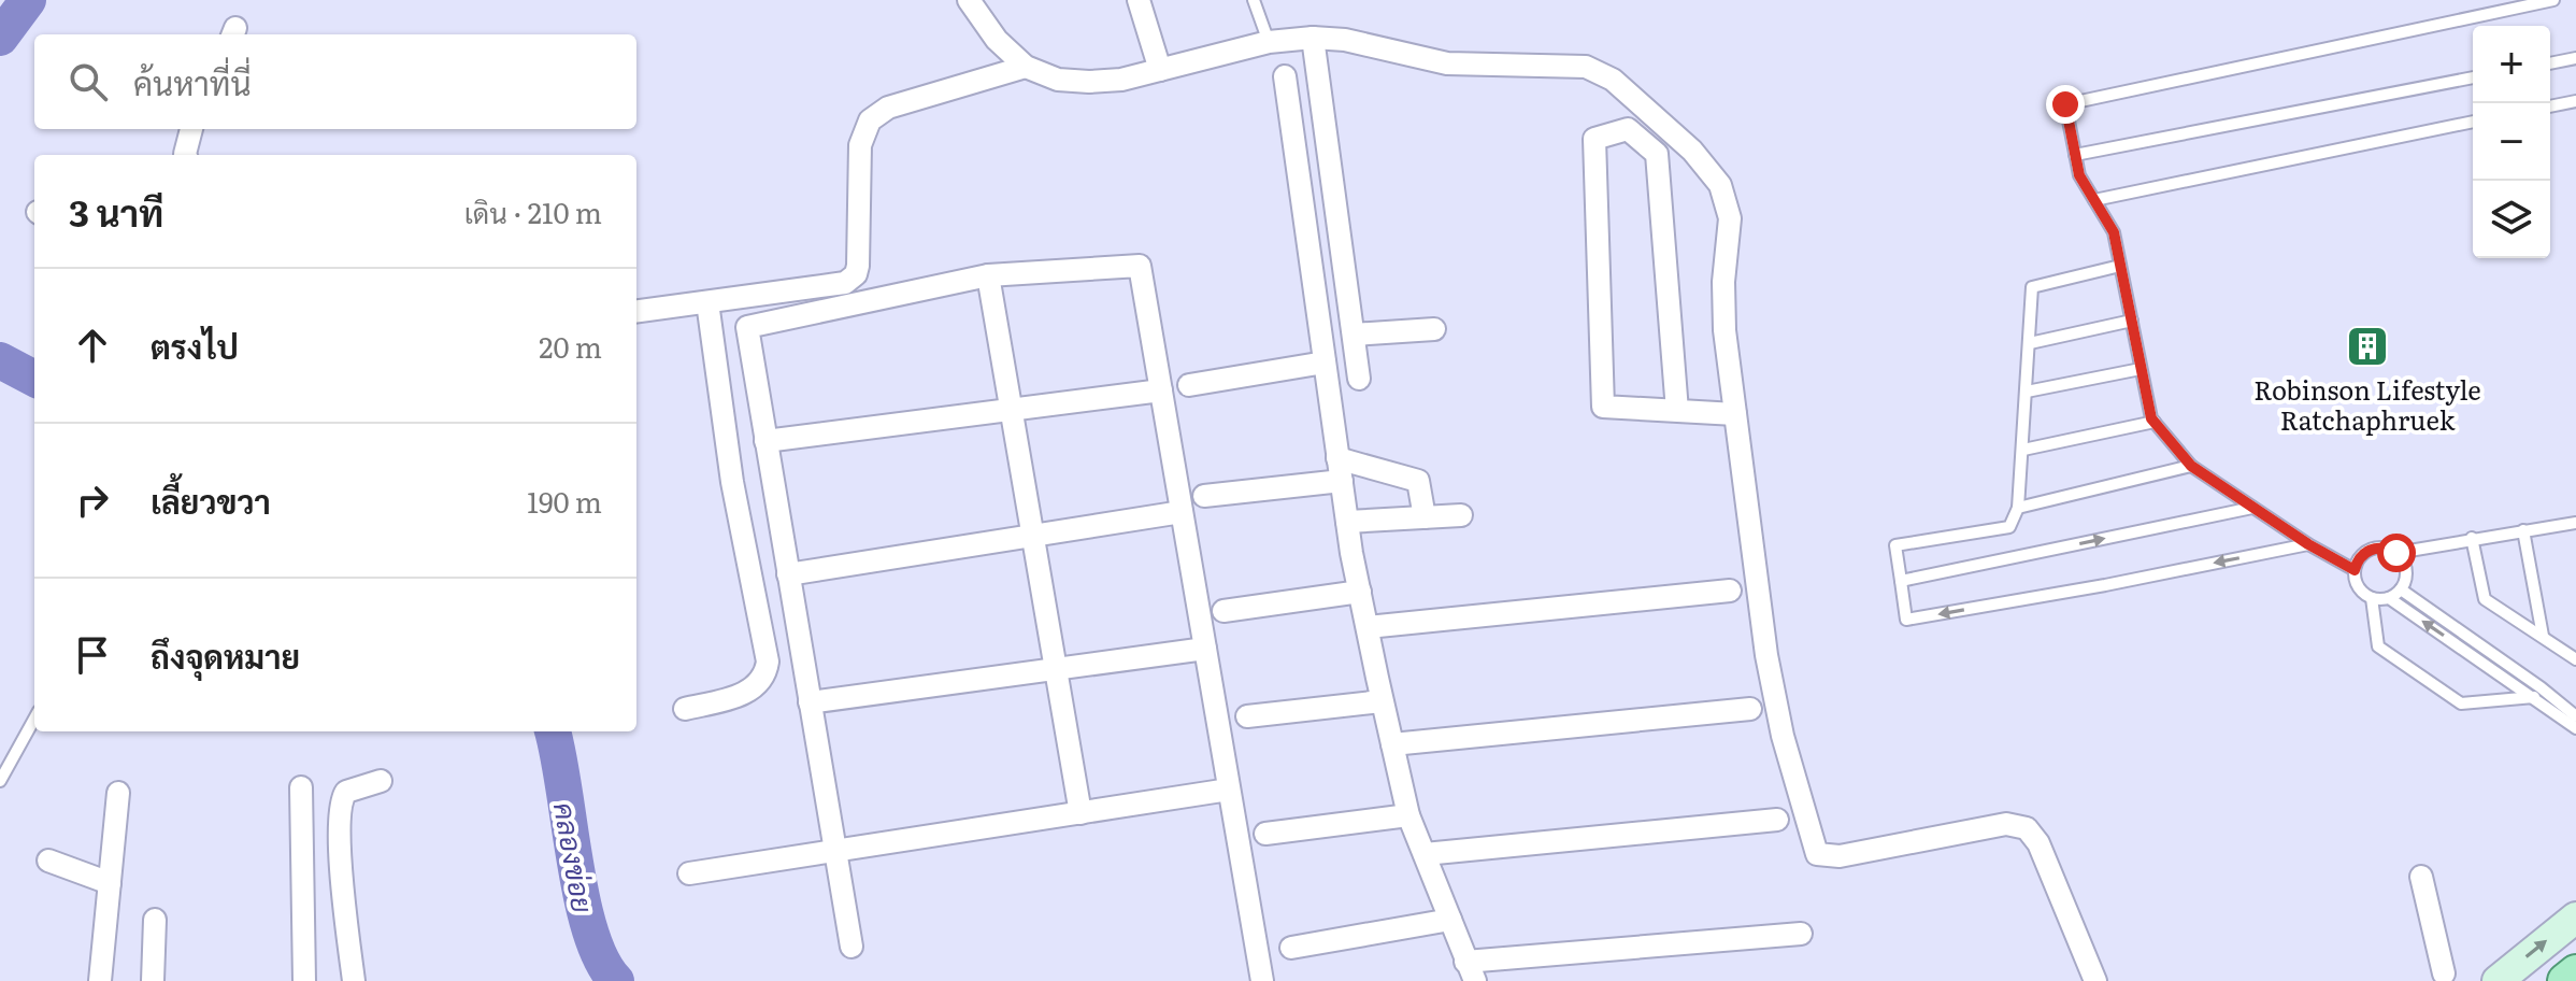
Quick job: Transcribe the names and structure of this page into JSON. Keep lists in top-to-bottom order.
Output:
{
  "water": ["คลองข่อย"],
  "places": {
    "building": ["Robinson Lifestyle Ratchaphruek"]
  },
  "page": {
    "map_buttons": ["+", "−"],
    "search": "ค้นหาที่นี่",
    "heading": ["3 นาที", "เดิน · 210 m"],
    "list": [
      ["ตรงไป", "20 m"],
      ["เลี้ยวขวา", "190 m"],
      "ถึงจุดหมาย"
    ]
  }
}
